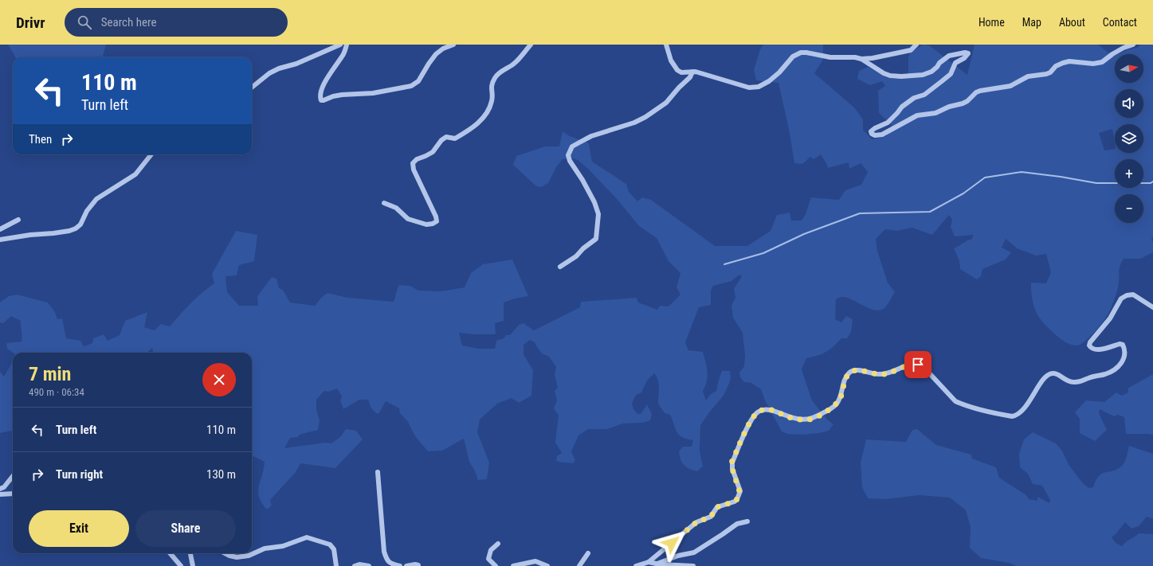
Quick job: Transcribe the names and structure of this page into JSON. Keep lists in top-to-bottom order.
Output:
{
  "north": "right",
  "page": {
    "header": "Drivr",
    "search": "Search here",
    "nav": [
      "Home",
      "Map",
      "About",
      "Contact"
    ],
    "map_buttons": ["+", "−"],
    "turn": ["110 m", "Turn left"],
    "then": "Then",
    "heading": ["7 min", "490 m · 06:34"],
    "list": [
      {
        "name": "Turn left",
        "value": "110 m"
      },
      {
        "name": "Turn right",
        "value": "130 m"
      }
    ],
    "buttons": ["Exit", "Share"]
  }
}
